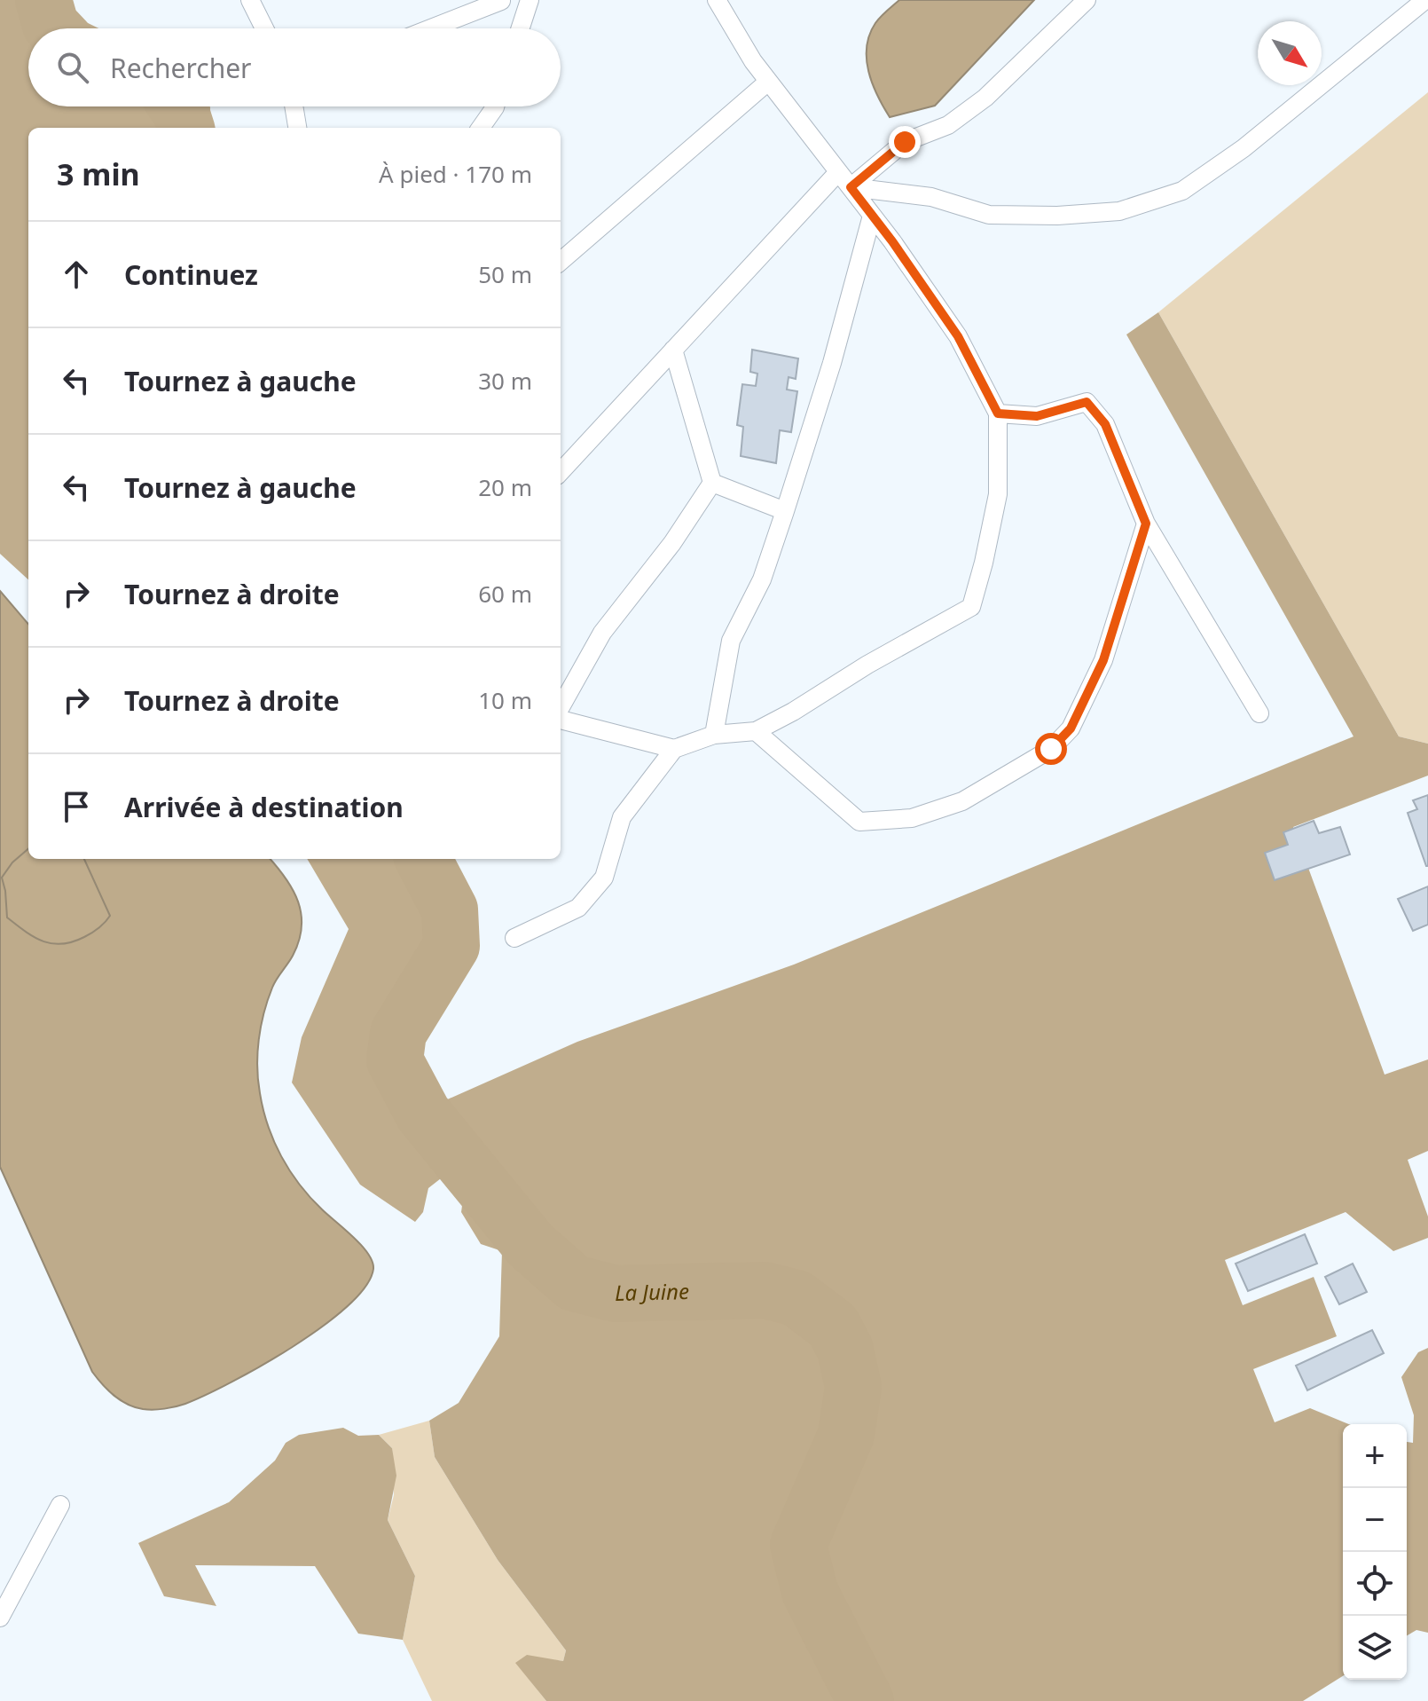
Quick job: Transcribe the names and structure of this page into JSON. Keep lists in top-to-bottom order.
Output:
{
  "water": ["La Juine"],
  "north": "bottom right",
  "page": {
    "search": "Rechercher",
    "heading": ["3 min", "À pied · 170 m"],
    "list": [
      ["Continuez", "50 m"],
      ["Tournez à gauche", "30 m"],
      ["Tournez à gauche", "20 m"],
      ["Tournez à droite", "60 m"],
      ["Tournez à droite", "10 m"],
      "Arrivée à destination"
    ],
    "map_buttons": ["+", "−"]
  }
}
